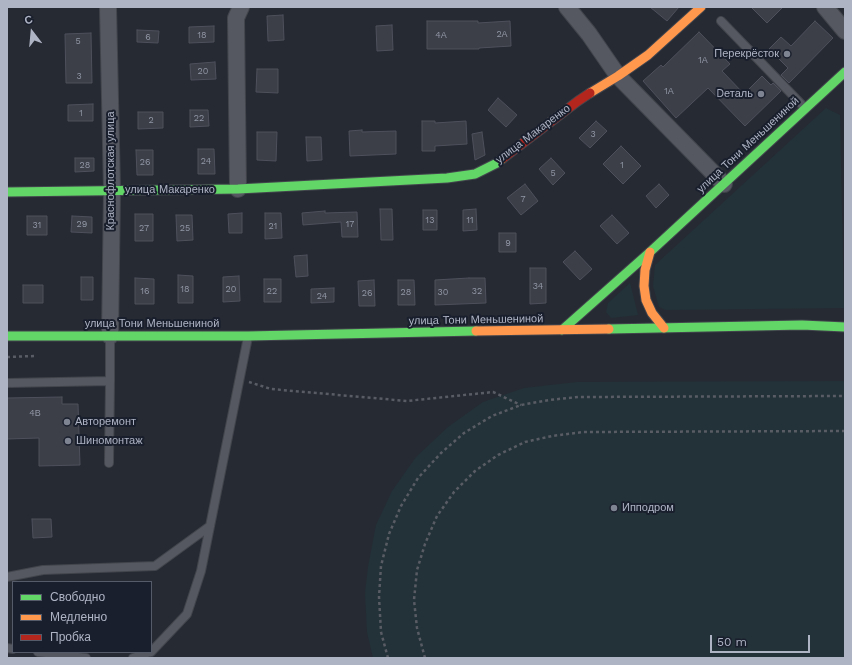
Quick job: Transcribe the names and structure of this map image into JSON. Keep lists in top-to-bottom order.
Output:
{
  "streets": {
    "street": ["улица Макаренко", "улица Тони Меньшениной", "Краснофлотская улица"]
  },
  "crossings": [
    ["улица Макаренко", "Краснофлотская улица"],
    ["улица Тони Меньшениной", "Краснофлотская улица"]
  ],
  "places": [
    "Перекрёсток",
    "Dеталь",
    "Авторемонт",
    "Шиномонтаж",
    "Ипподром"
  ],
  "house_numbers": [
    "2А",
    "18",
    "4А",
    "6",
    "5",
    "1А",
    "20",
    "3",
    "1А",
    "1",
    "22",
    "2",
    "3",
    "24",
    "26",
    "28",
    "1",
    "5",
    "7",
    "13",
    "11",
    "29",
    "17",
    "31",
    "21",
    "27",
    "25",
    "9",
    "34",
    "18",
    "20",
    "16",
    "22",
    "32",
    "28",
    "30",
    "26",
    "24",
    "4В"
  ],
  "legend": ["Свободно", "Медленно", "Пробка"],
  "scale_bar": "50 m",
  "north": "top"
}
